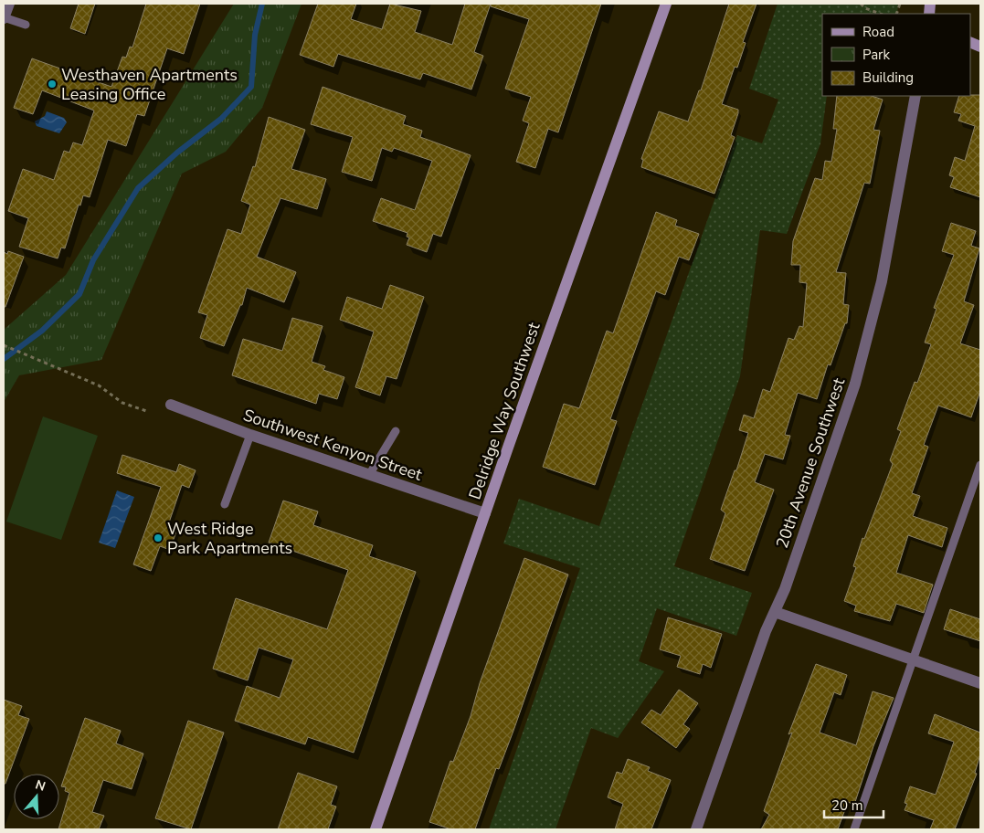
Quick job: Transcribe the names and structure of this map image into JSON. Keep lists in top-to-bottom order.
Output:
{
  "streets": {
    "main road": ["Delridge Way Southwest"],
    "street": ["Southwest Kenyon Street", "20th Avenue Southwest"]
  },
  "crossings": [
    ["Delridge Way Southwest", "Southwest Kenyon Street"]
  ],
  "places": ["Westhaven Apartments Leasing Office", "West Ridge Park Apartments"],
  "legend": ["Road", "Park", "Building"],
  "scale_bar": "20 m",
  "north": "top"
}
